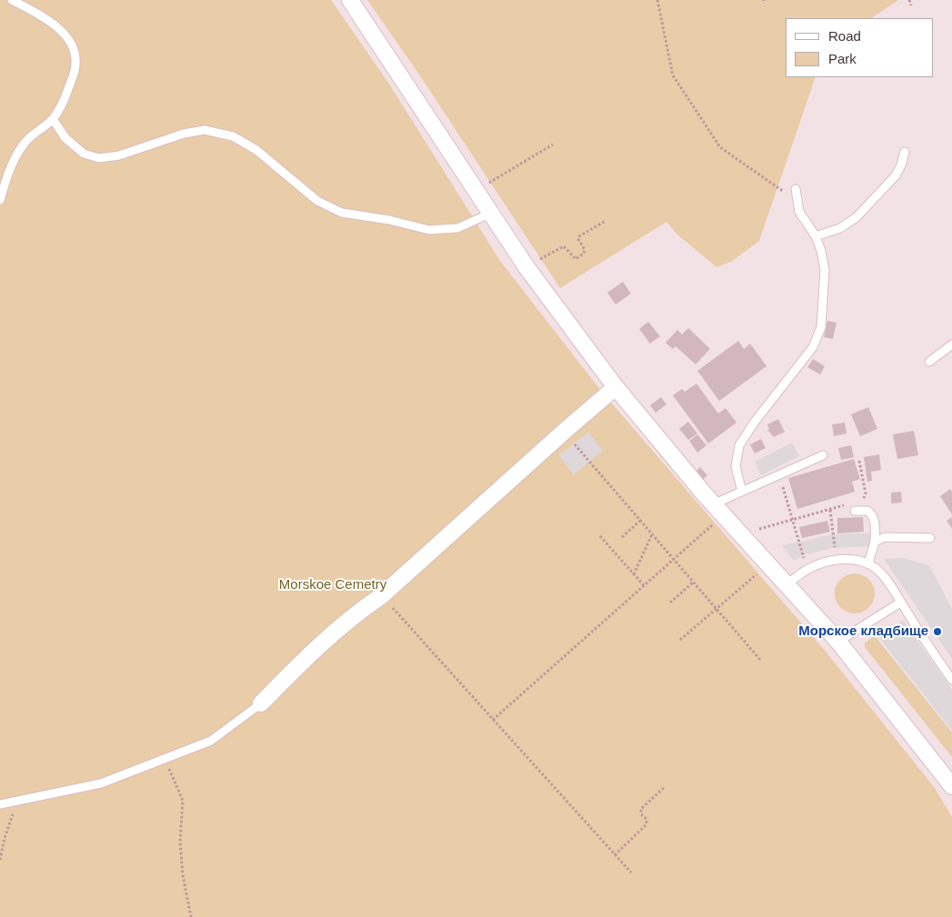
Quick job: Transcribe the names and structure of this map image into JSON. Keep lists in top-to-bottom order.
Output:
{
  "parks": ["Morskoe Cemetry"],
  "places": ["Морское кладбище"],
  "legend": ["Road", "Park"]
}
